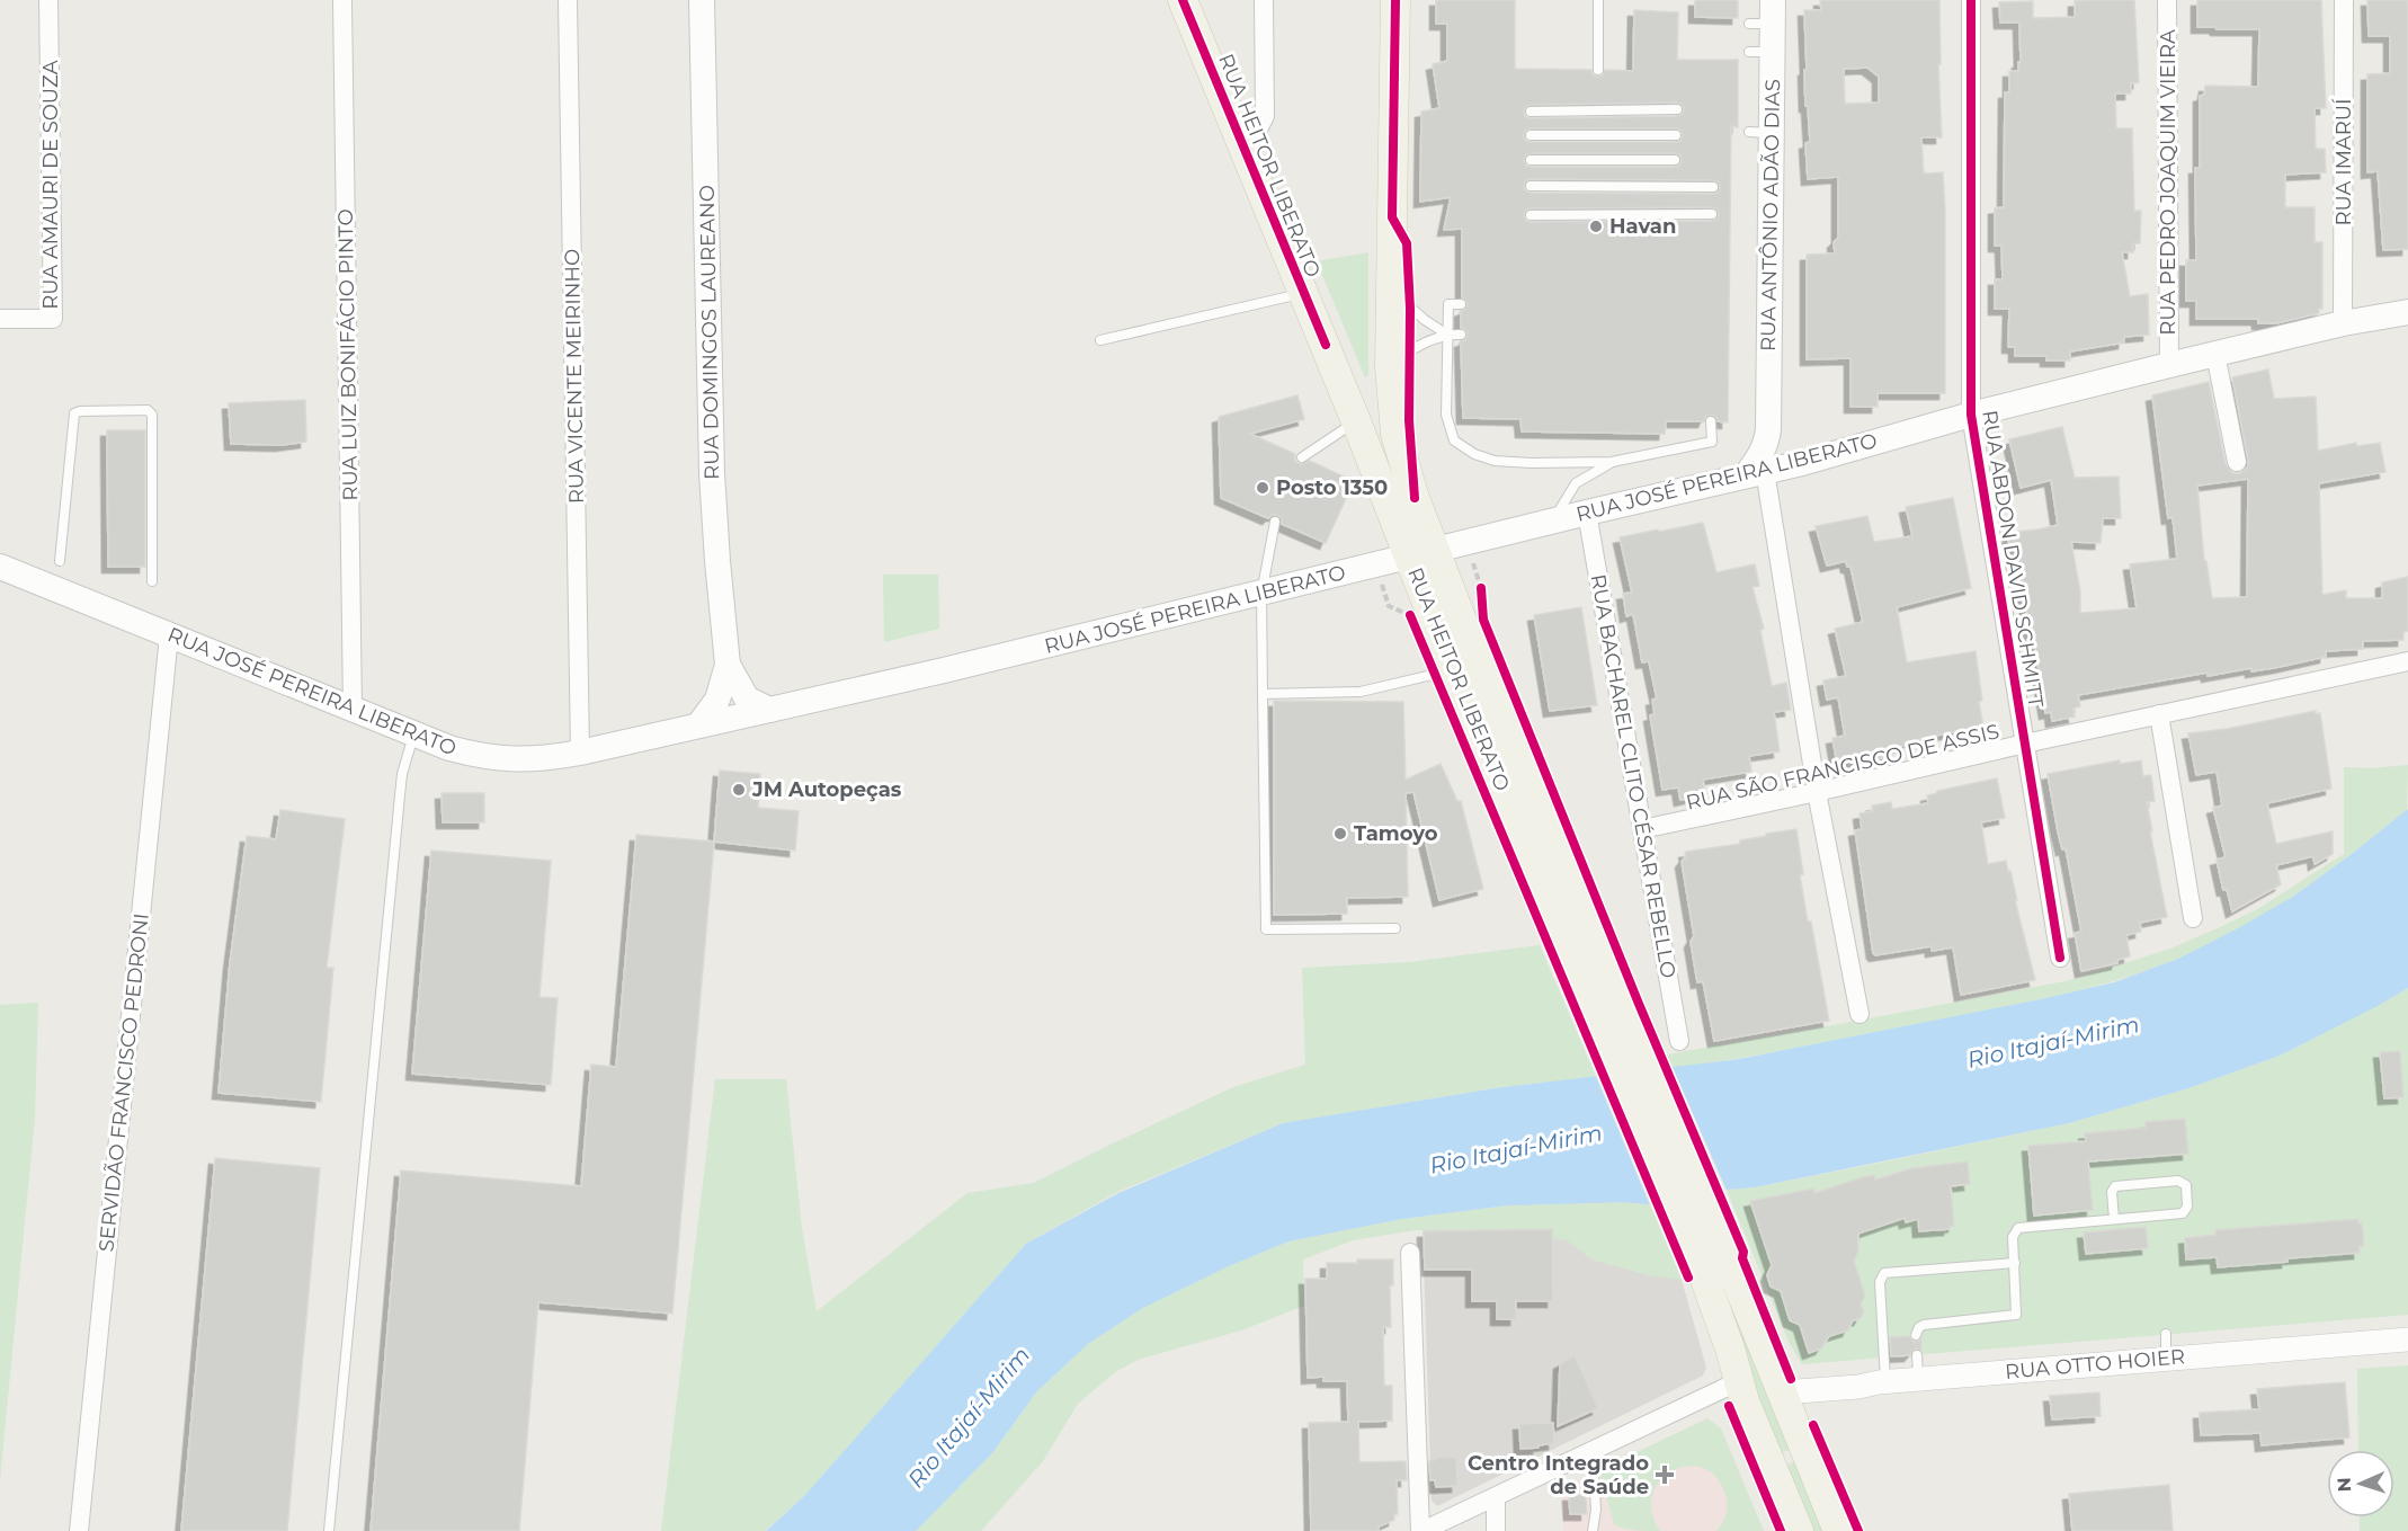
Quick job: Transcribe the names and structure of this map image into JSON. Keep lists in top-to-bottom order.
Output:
{
  "streets": {
    "main road": [
      "RUA HEITOR LIBERATO",
      "RUA ANTÔNIO ADÃO DIAS",
      "RUA DOMINGOS LAUREANO",
      "RUA JOSÉ PEREIRA LIBERATO"
    ],
    "street": [
      "RUA IMARUÍ",
      "RUA PEDRO JOAQUIM VIEIRA",
      "RUA AMAURI DE SOUZA",
      "RUA LUIZ BONIFÁCIO PINTO",
      "RUA VICENTE MEIRINHO",
      "RUA ABDON DAVID SCHMITT",
      "RUA SÃO FRANCISCO DE ASSIS",
      "RUA BACHAREL CLITO CÉSAR REBELLO",
      "SERVIDÃO FRANCISCO PEDRONI",
      "RUA OTTO HOIER"
    ]
  },
  "crossings": [
    ["RUA IMARUÍ", "RUA JOSÉ PEREIRA LIBERATO"],
    ["RUA HEITOR LIBERATO", "RUA JOSÉ PEREIRA LIBERATO"],
    ["RUA PEDRO JOAQUIM VIEIRA", "RUA JOSÉ PEREIRA LIBERATO"],
    ["RUA ANTÔNIO ADÃO DIAS", "RUA JOSÉ PEREIRA LIBERATO"],
    ["RUA DOMINGOS LAUREANO", "RUA JOSÉ PEREIRA LIBERATO"],
    ["RUA LUIZ BONIFÁCIO PINTO", "RUA JOSÉ PEREIRA LIBERATO"],
    ["RUA VICENTE MEIRINHO", "RUA JOSÉ PEREIRA LIBERATO"],
    ["RUA JOSÉ PEREIRA LIBERATO", "RUA ABDON DAVID SCHMITT"],
    ["RUA JOSÉ PEREIRA LIBERATO", "RUA BACHAREL CLITO CÉSAR REBELLO"],
    ["RUA JOSÉ PEREIRA LIBERATO", "SERVIDÃO FRANCISCO PEDRONI"],
    ["RUA ABDON DAVID SCHMITT", "RUA SÃO FRANCISCO DE ASSIS"],
    ["RUA SÃO FRANCISCO DE ASSIS", "RUA BACHAREL CLITO CÉSAR REBELLO"]
  ],
  "water": ["Rio Itajaí-Mirim"],
  "places": {
    "other": [
      "Havan",
      "Posto 1350",
      "JM Autopeças",
      "Tamoyo"
    ],
    "health": ["Centro Integrado de Saúde"]
  },
  "north": "left"
}
